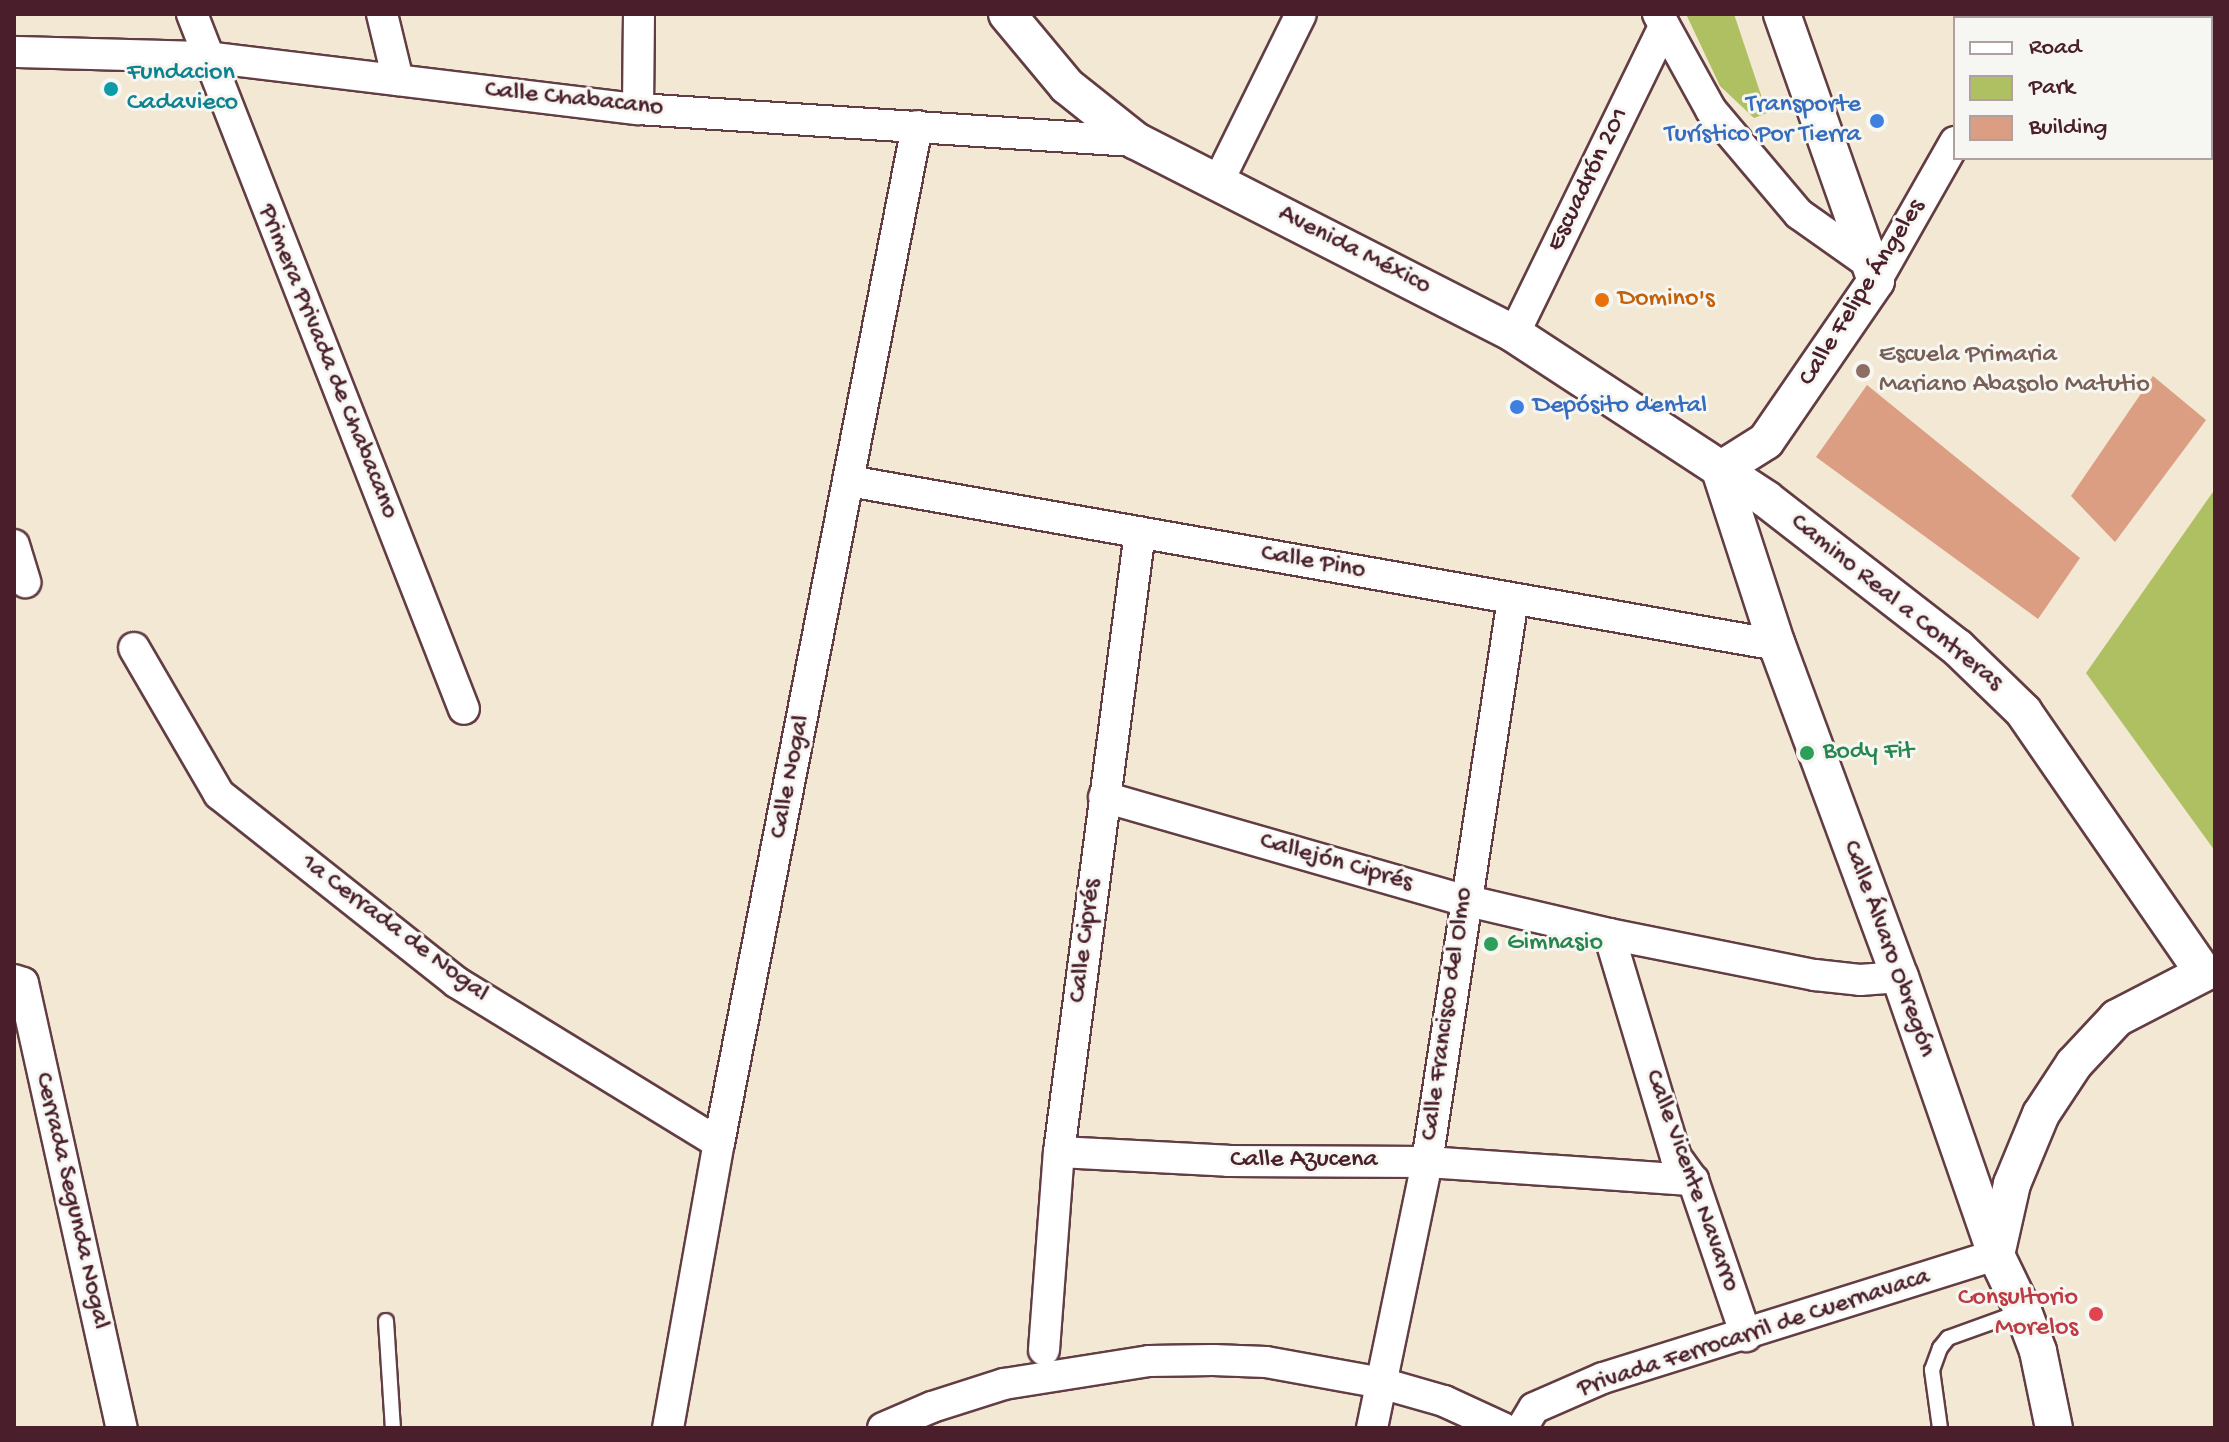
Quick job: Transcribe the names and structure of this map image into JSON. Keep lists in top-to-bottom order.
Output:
{
  "streets": {
    "street": [
      "Calle Chabacano",
      "Escuadrón 201",
      "Avenida México",
      "Calle Felipe Ángeles",
      "Primera Privada de Chabacano",
      "Calle Pino",
      "Camino Real a Contreras",
      "Calle Nogal",
      "Callejón Ciprés",
      "1a Cerrada de Nogal",
      "Calle Ciprés",
      "Calle Álvaro Obregón",
      "Calle Francisco del Olmo",
      "Calle Azucena",
      "Calle Vicente Navarro",
      "Cerrada Segunda Nogal",
      "Privada Ferrocarril de Cuernavaca"
    ]
  },
  "crossings": [
    ["Calle Chabacano", "Avenida México"],
    ["Calle Chabacano", "Primera Privada de Chabacano"],
    ["Calle Chabacano", "Calle Nogal"],
    ["Escuadrón 201", "Avenida México"],
    ["Avenida México", "Calle Felipe Ángeles"],
    ["Avenida México", "Camino Real a Contreras"],
    ["Avenida México", "Calle Álvaro Obregón"],
    ["Calle Felipe Ángeles", "Camino Real a Contreras"],
    ["Calle Felipe Ángeles", "Calle Álvaro Obregón"],
    ["Calle Pino", "Calle Nogal"],
    ["Calle Pino", "Calle Ciprés"],
    ["Calle Pino", "Calle Álvaro Obregón"],
    ["Calle Pino", "Calle Francisco del Olmo"],
    ["Camino Real a Contreras", "Calle Álvaro Obregón"],
    ["Calle Nogal", "1a Cerrada de Nogal"],
    ["Callejón Ciprés", "Calle Ciprés"],
    ["Callejón Ciprés", "Calle Álvaro Obregón"],
    ["Callejón Ciprés", "Calle Francisco del Olmo"],
    ["Callejón Ciprés", "Calle Vicente Navarro"],
    ["Calle Ciprés", "Calle Azucena"],
    ["Calle Álvaro Obregón", "Privada Ferrocarril de Cuernavaca"],
    ["Calle Francisco del Olmo", "Calle Azucena"],
    ["Calle Azucena", "Calle Vicente Navarro"],
    ["Calle Vicente Navarro", "Privada Ferrocarril de Cuernavaca"]
  ],
  "places": [
    "Fundacion Cadavieco",
    "Transporte Turístico Por Tierra",
    "Domino's",
    "Escuela Primaria Mariano Abasolo Matutio",
    "Depósito dental",
    "Body Fit",
    "Gimnasio",
    "Consultorio Morelos"
  ],
  "legend": ["Road", "Park", "Building"]
}
